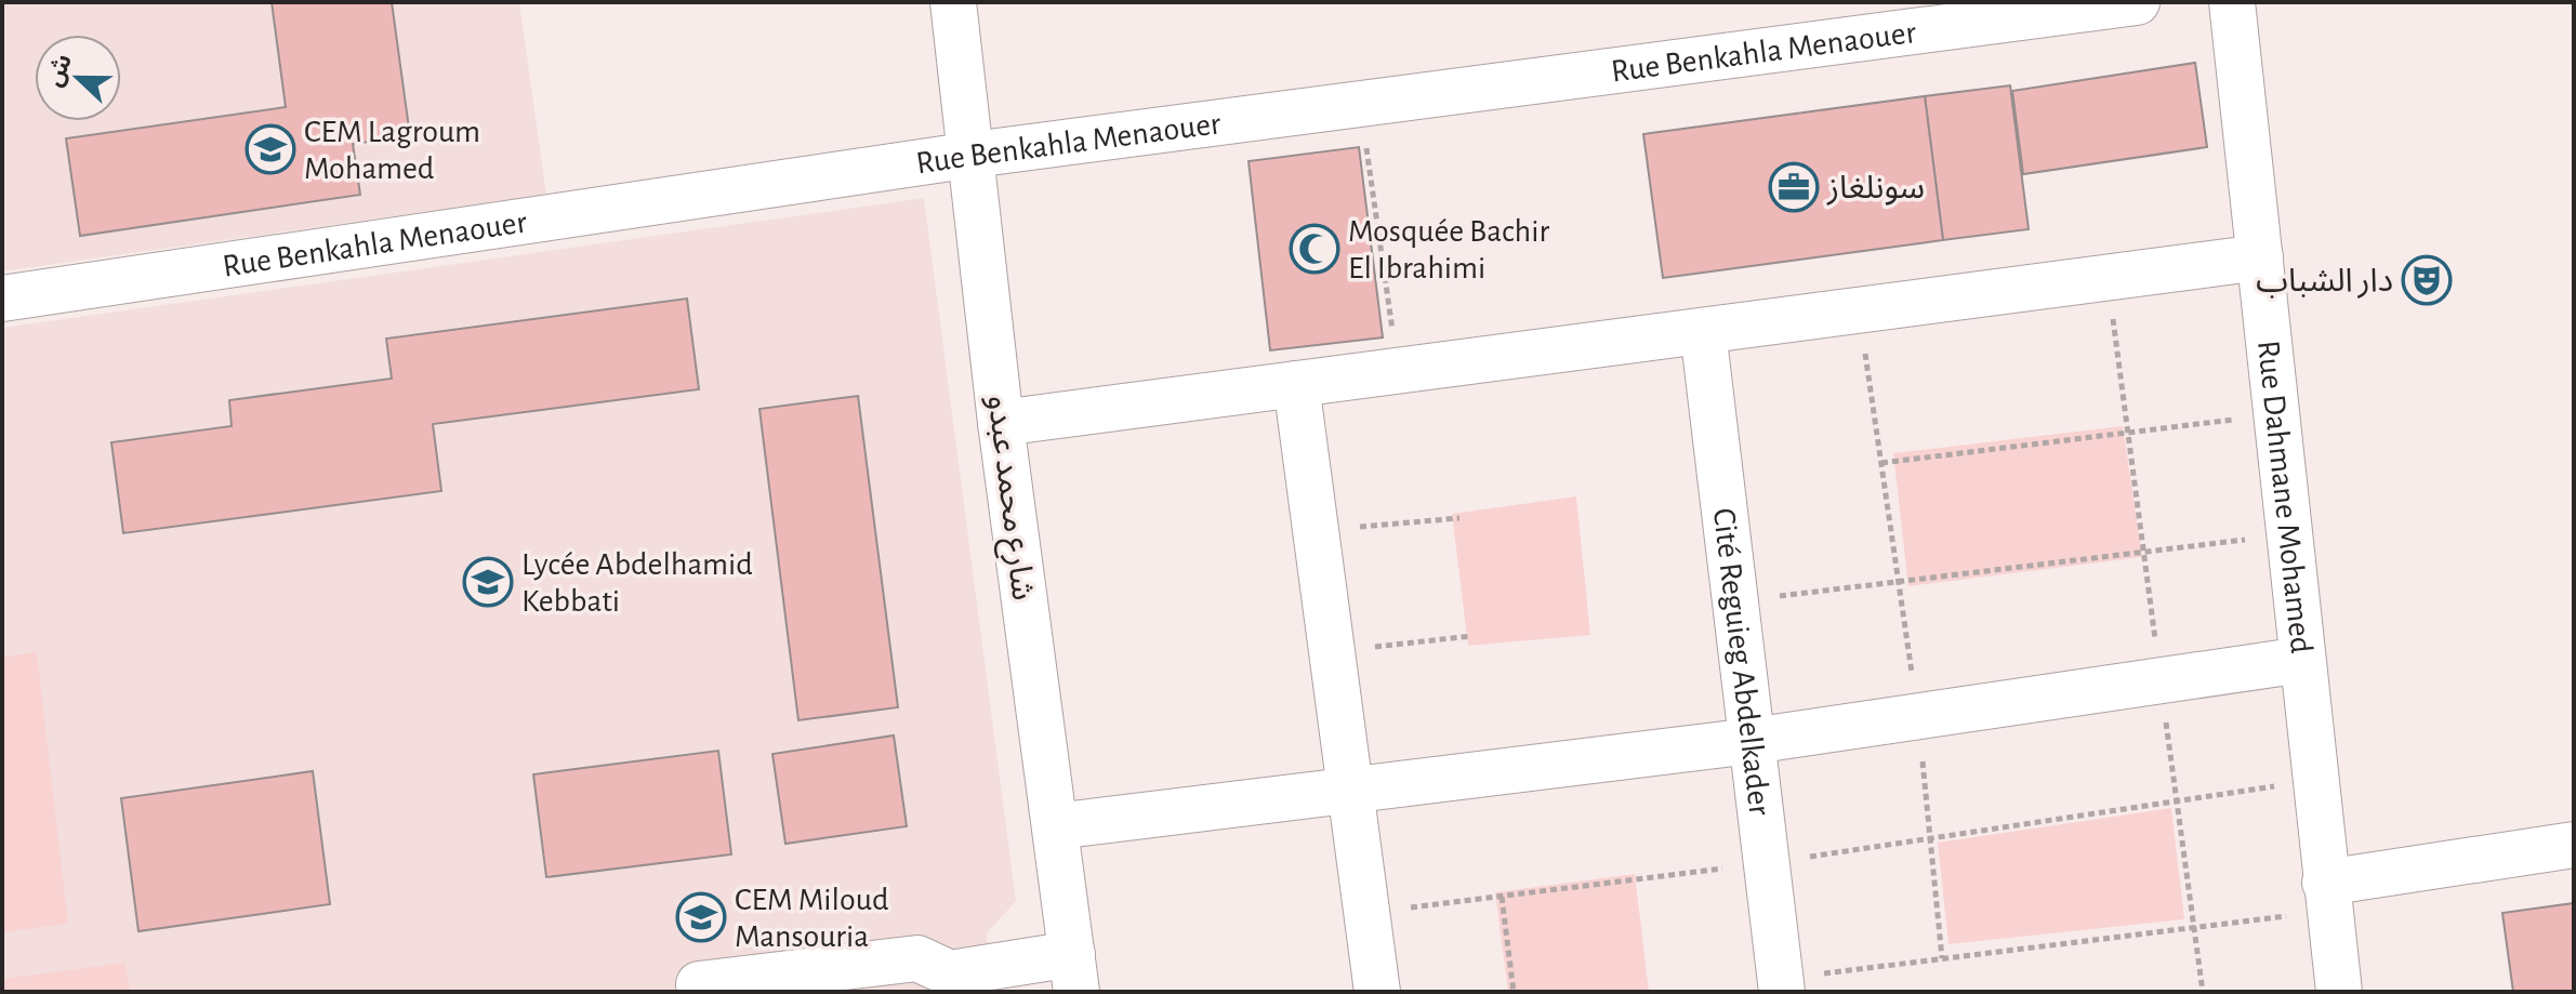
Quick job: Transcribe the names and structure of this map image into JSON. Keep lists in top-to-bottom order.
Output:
{
  "streets": {
    "street": [
      "Rue Benkahla Menaouer",
      "شارع محمد عبدو",
      "Rue Dahmane Mohamed",
      "Cité Reguieg Abdelkader"
    ]
  },
  "crossings": [
    ["Rue Benkahla Menaouer", "شارع محمد عبدو"]
  ],
  "places": {
    "school or university": ["CEM Lagroum Mohamed", "Lycée Abdelhamid Kebbati", "CEM Miloud Mansouria"],
    "office": ["سونلغاز"],
    "mosque": ["Mosquée Bachir El Ibrahimi"],
    "theatre": ["دار الشباب"]
  },
  "north": "left"
}
